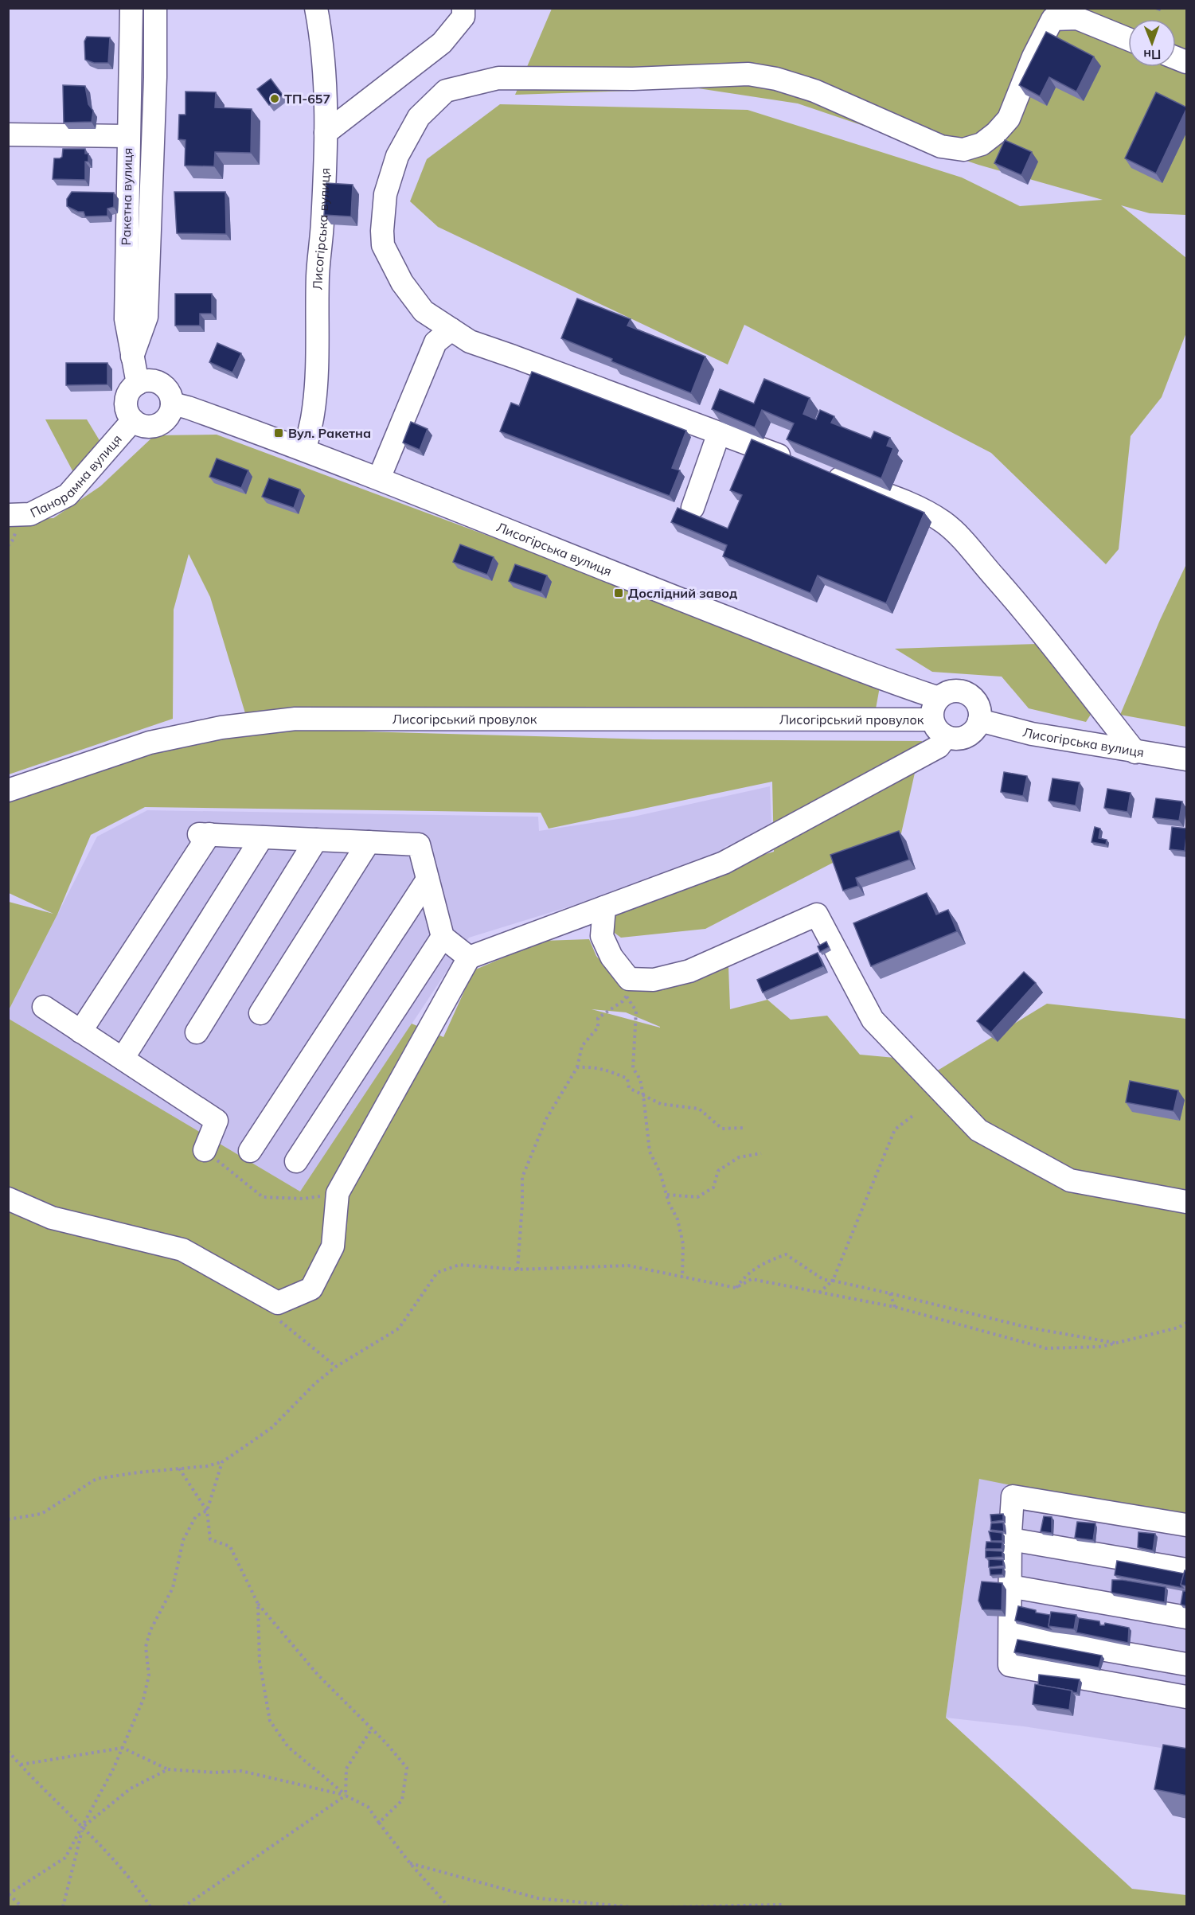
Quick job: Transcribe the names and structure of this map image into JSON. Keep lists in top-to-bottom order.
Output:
{
  "streets": {
    "street": [
      "Ракетна вулиця",
      "Лисогірська вулиця",
      "Панорамна вулиця",
      "Лисогірський провулок"
    ]
  },
  "crossings": [
    ["Ракетна вулиця", "Лисогірська вулиця"],
    ["Ракетна вулиця", "Панорамна вулиця"],
    ["Лисогірська вулиця", "Панорамна вулиця"],
    ["Лисогірська вулиця", "Лисогірський провулок"]
  ],
  "places": {
    "other": ["ТП-657"],
    "transit": ["Вул. Ракетна", "Дослідний завод"]
  },
  "north": "bottom"
}
